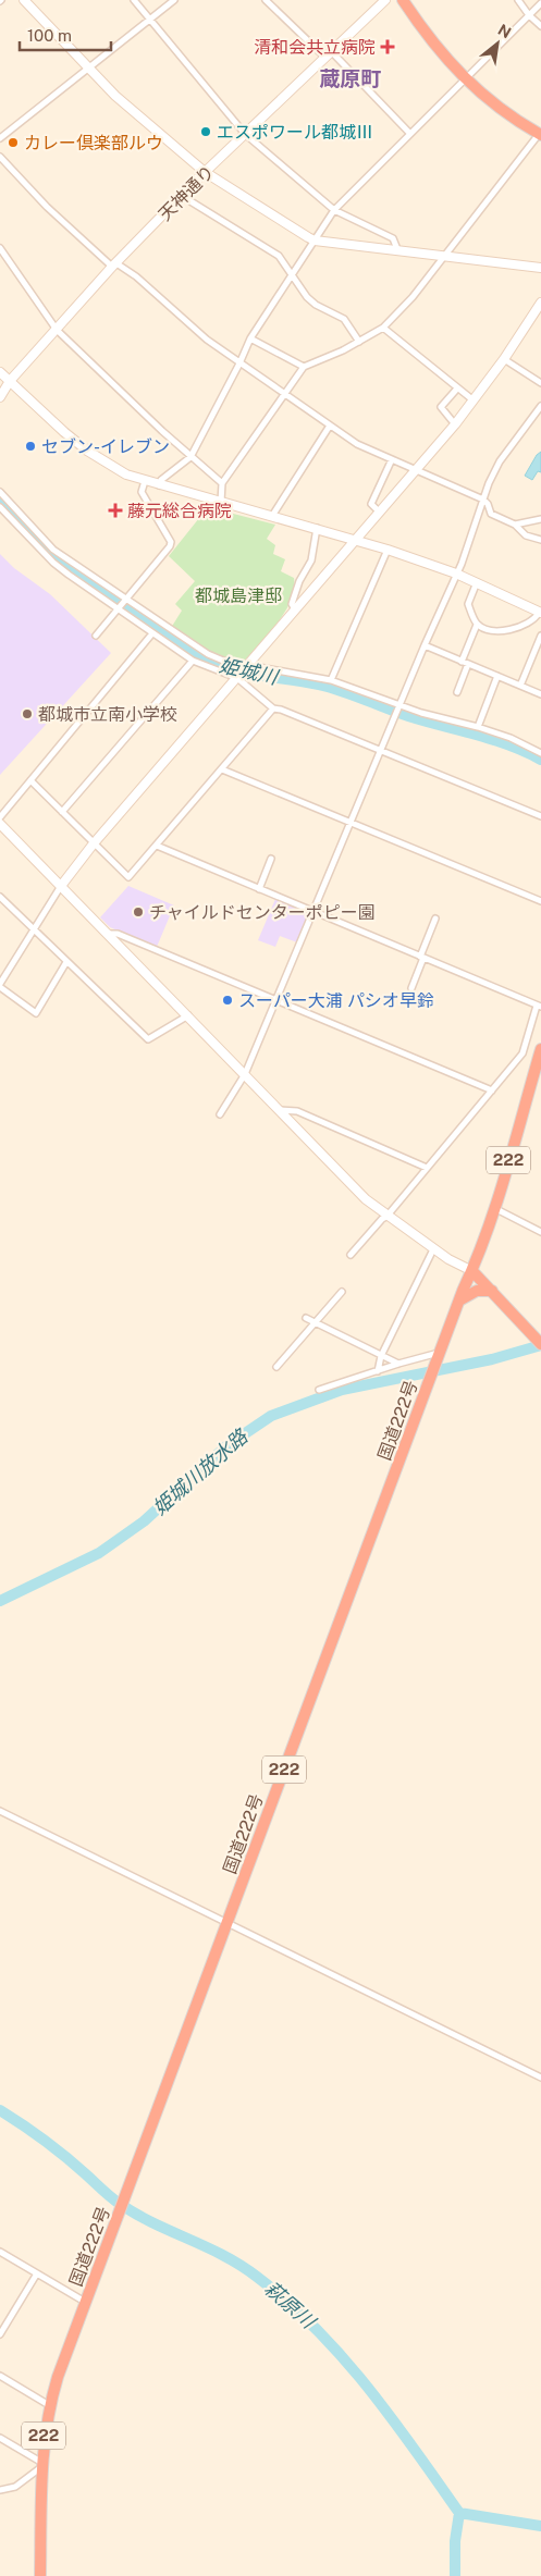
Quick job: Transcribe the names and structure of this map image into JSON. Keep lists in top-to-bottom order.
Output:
{
  "streets": {
    "highway": ["222", "国道222号"],
    "street": ["天神通り"]
  },
  "districts": ["蔵原町"],
  "water": ["姫城川", "姫城川放水路", "萩原川"],
  "parks": ["都城島津邸"],
  "places": {
    "health": ["清和会共立病院", "藤元総合病院"],
    "other": [
      "エスポワール都城Ⅲ",
      "カレー倶楽部ルウ",
      "セブン-イレブン",
      "都城市立南小学校",
      "チャイルドセンターポピー園",
      "スーパー大浦 パシオ早鈴"
    ]
  },
  "scale_bar": "100 m",
  "north": "top right"
}
